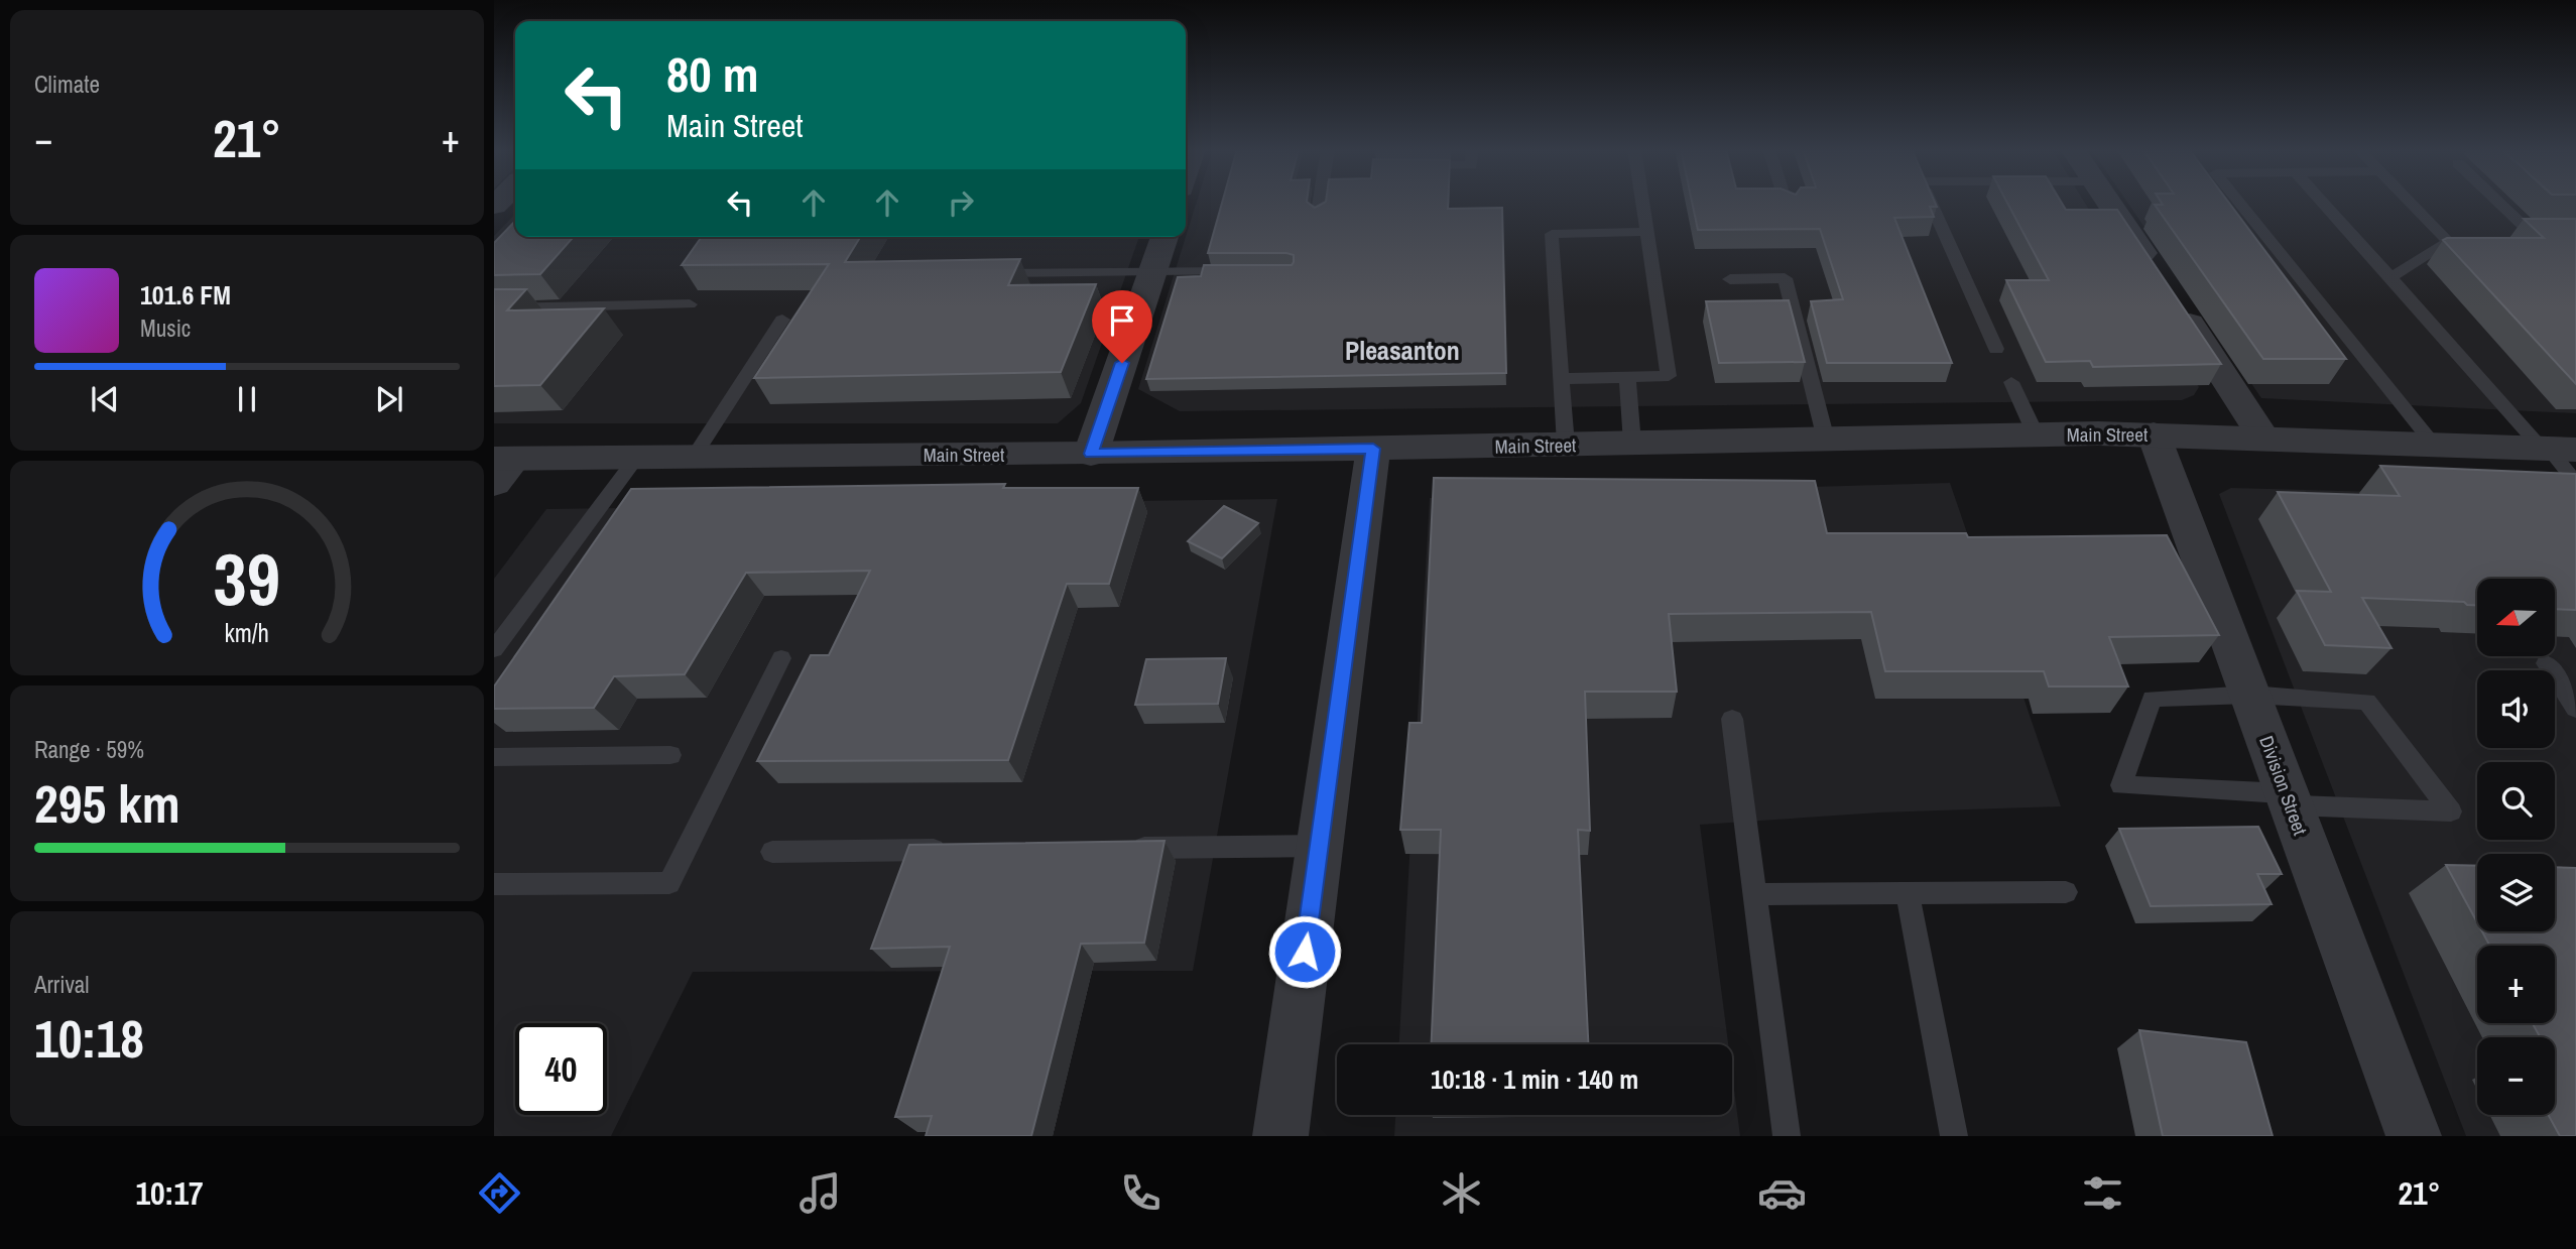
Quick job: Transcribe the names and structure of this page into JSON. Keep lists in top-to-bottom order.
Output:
{
  "streets": {
    "street": ["Main Street", "Division Street"]
  },
  "crossings": [
    ["Main Street", "Division Street"]
  ],
  "districts": ["Pleasanton"],
  "north": "left",
  "page": {
    "tile": [
      "Climate",
      ["Range · 59%", "295 km"],
      ["Arrival", "10:18"]
    ],
    "turn": ["80 m", "Main Street"],
    "heat": ["−", "21°", "+"],
    "song": ["101.6 FM", "Music"],
    "map_buttons": ["+", "−"],
    "limit": "40",
    "trip": "10:18 · 1 min · 140 m",
    "tabs": ["10:17", "21°"],
    "gauge": ["39", "km/h"]
  }
}
